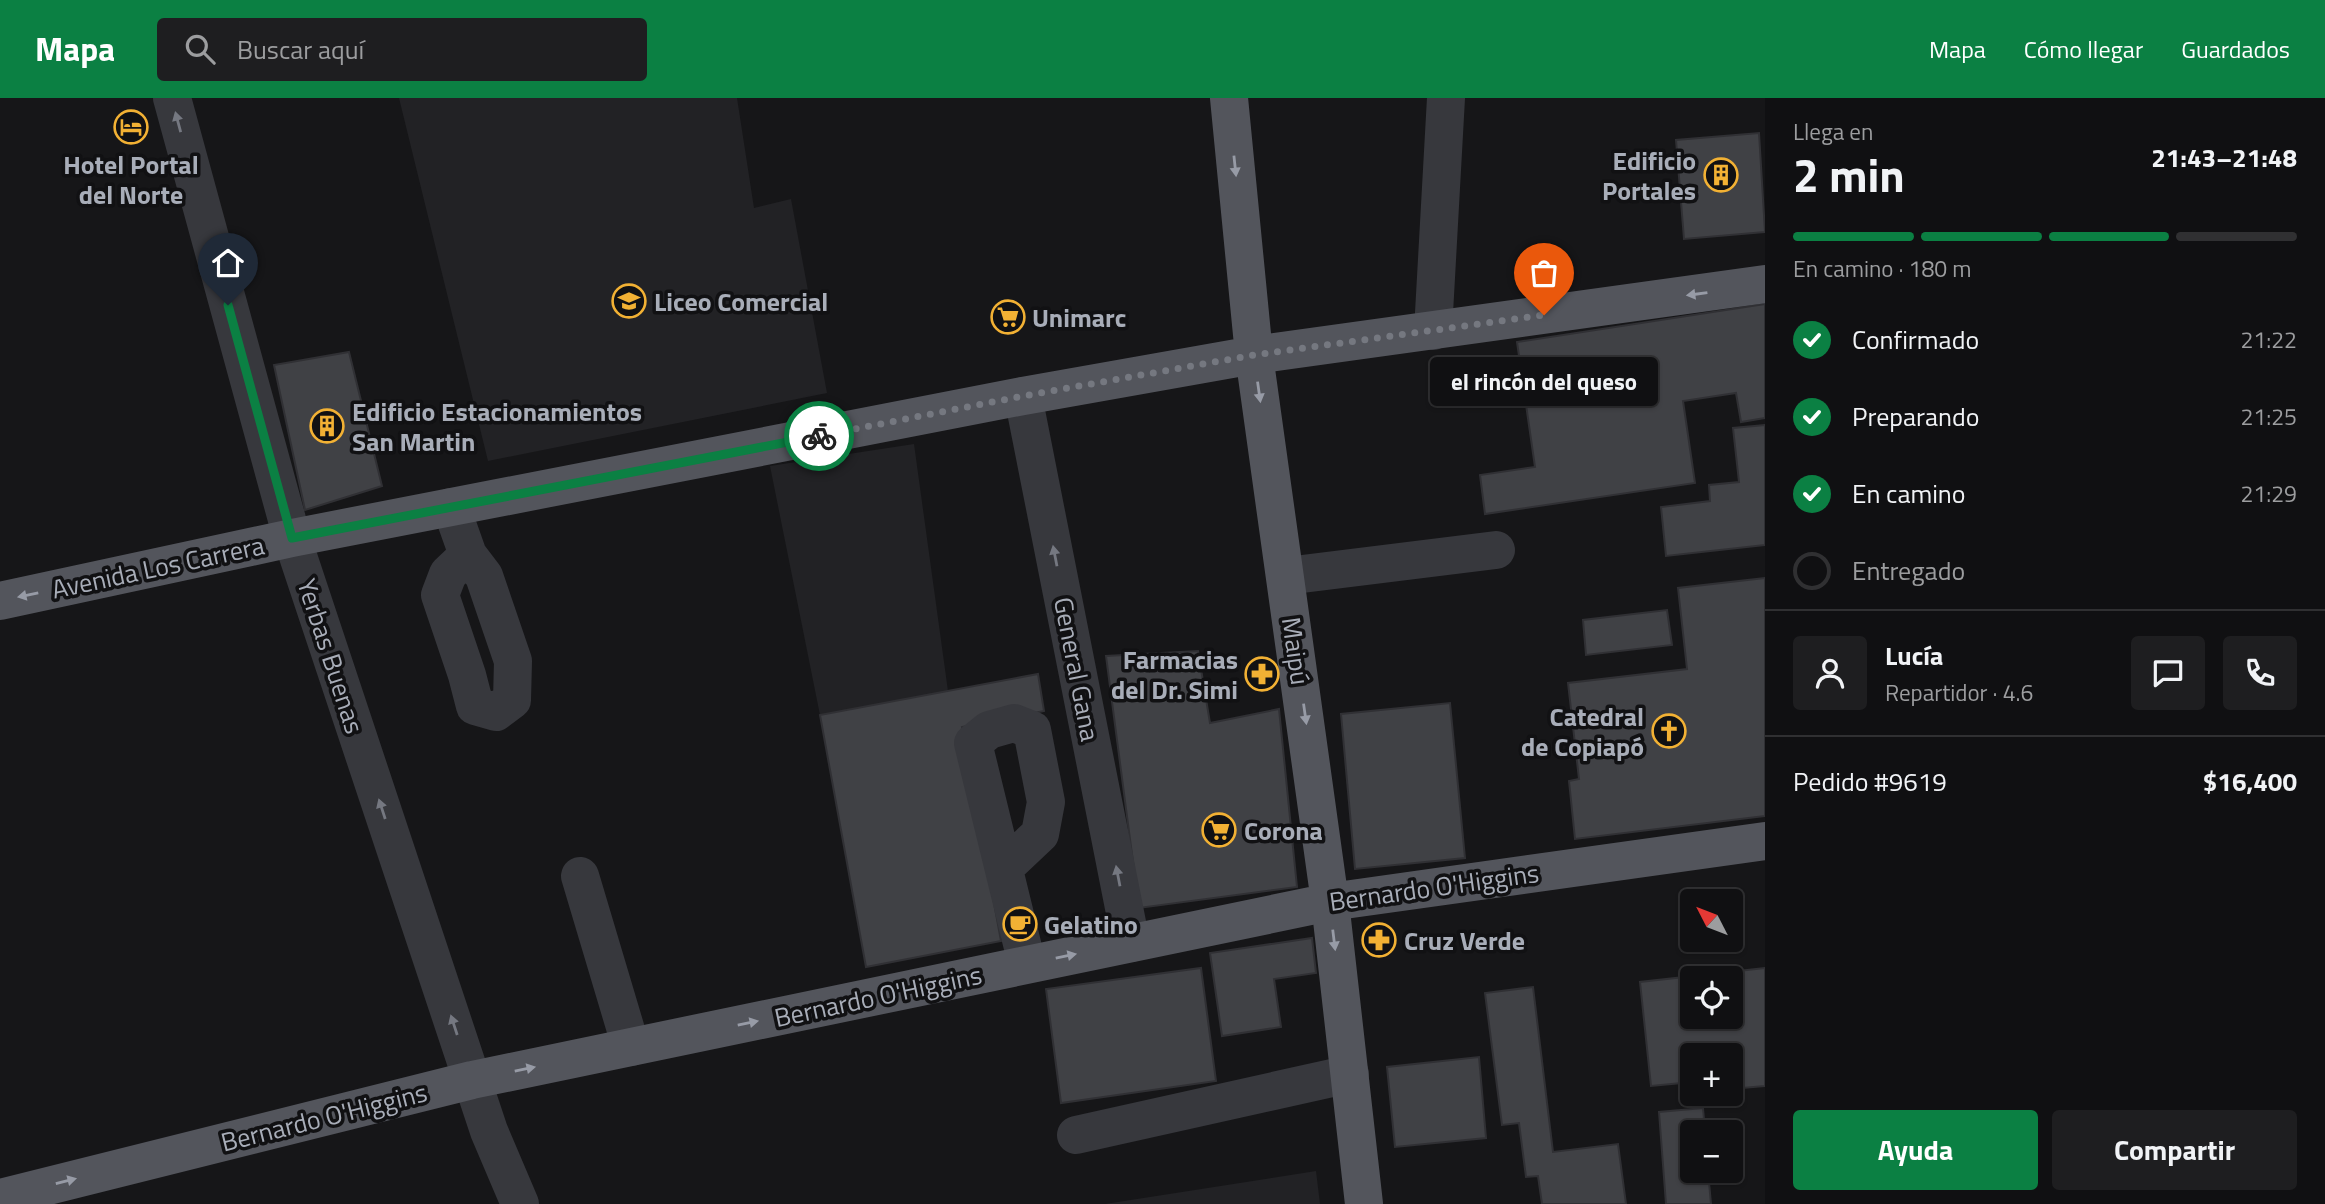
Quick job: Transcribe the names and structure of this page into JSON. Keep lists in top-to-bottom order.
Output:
{
  "streets": {
    "main road": ["Avenida Los Carrera", "Maipú", "Bernardo O'Higgins"],
    "street": ["Yerbas Buenas", "General Gana"]
  },
  "crossings": [
    ["Avenida Los Carrera", "Maipú"],
    ["Avenida Los Carrera", "Yerbas Buenas"],
    ["Avenida Los Carrera", "General Gana"],
    ["Maipú", "Bernardo O'Higgins"],
    ["Yerbas Buenas", "Bernardo O'Higgins"],
    ["General Gana", "Bernardo O'Higgins"]
  ],
  "one_way": [
    "Avenida Los Carrera",
    "Maipú",
    "Yerbas Buenas",
    "General Gana",
    "Bernardo O'Higgins"
  ],
  "places": {
    "hotel": ["Hotel Portal del Norte"],
    "building": ["Edificio Portales", "Edificio Estacionamientos San Martin"],
    "school or university": ["Liceo Comercial"],
    "other": ["el rincón del queso"],
    "supermarket": ["Unimarc", "Corona"],
    "pharmacy": ["Farmacias del Dr. Simi", "Cruz Verde"],
    "church": ["Catedral de Copiapó"],
    "cafe": ["Gelatino"]
  },
  "north": "top left",
  "page": {
    "header": "Mapa",
    "search": "Buscar aquí",
    "nav": ["Mapa", "Cómo llegar", "Guardados"],
    "heading": ["2 min", "Llega en", "21:43–21:48"],
    "panel": [
      "Lucía",
      "Repartidor · 4.6",
      "Pedido #9619",
      "$16,400"
    ],
    "bar": "En camino · 180 m",
    "list": [
      ["Confirmado", "21:22"],
      ["Preparando", "21:25"],
      ["En camino", "21:29"],
      "Entregado"
    ],
    "bubble": "el rincón del queso",
    "map_buttons": ["+", "−"],
    "buttons": ["Ayuda", "Compartir"]
  }
}
